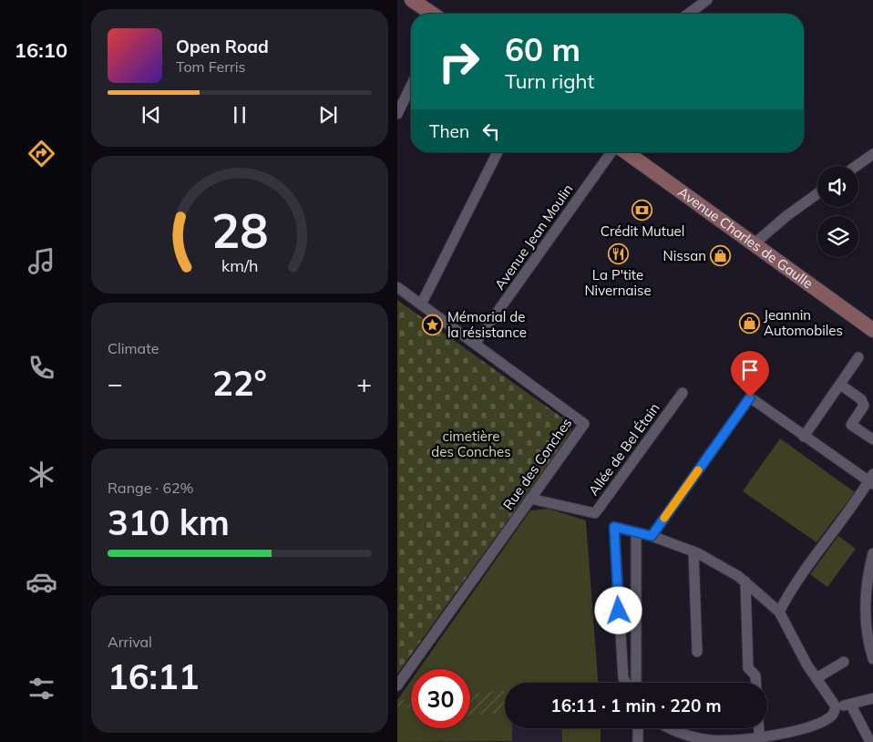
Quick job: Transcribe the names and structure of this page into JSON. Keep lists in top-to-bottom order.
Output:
{
  "streets": {
    "main road": ["Avenue Charles de Gaulle"],
    "street": ["Avenue Jean Moulin", "Allée de Bel Étain", "Rue des Conches"]
  },
  "crossings": [
    ["Avenue Jean Moulin", "Rue des Conches"],
    ["Allée de Bel Étain", "Rue des Conches"]
  ],
  "parks": ["cimetière des Conches"],
  "places": {
    "bank": ["Crédit Mutuel"],
    "restaurant": ["La P'tite Nivernaise"],
    "shop": ["Nissan", "Jeannin Automobiles"],
    "place": ["Mémorial de la résistance"]
  },
  "page": {
    "tabs": "16:10",
    "turn": ["60 m", "Turn right"],
    "song": ["Open Road", "Tom Ferris"],
    "then": "Then",
    "tile": [
      "Climate",
      ["Range · 62%", "310 km"],
      ["Arrival", "16:11"]
    ],
    "heat": ["−", "22°", "+"],
    "limit": "30",
    "trip": "16:11 · 1 min · 220 m",
    "gauge": ["28", "km/h"]
  }
}
